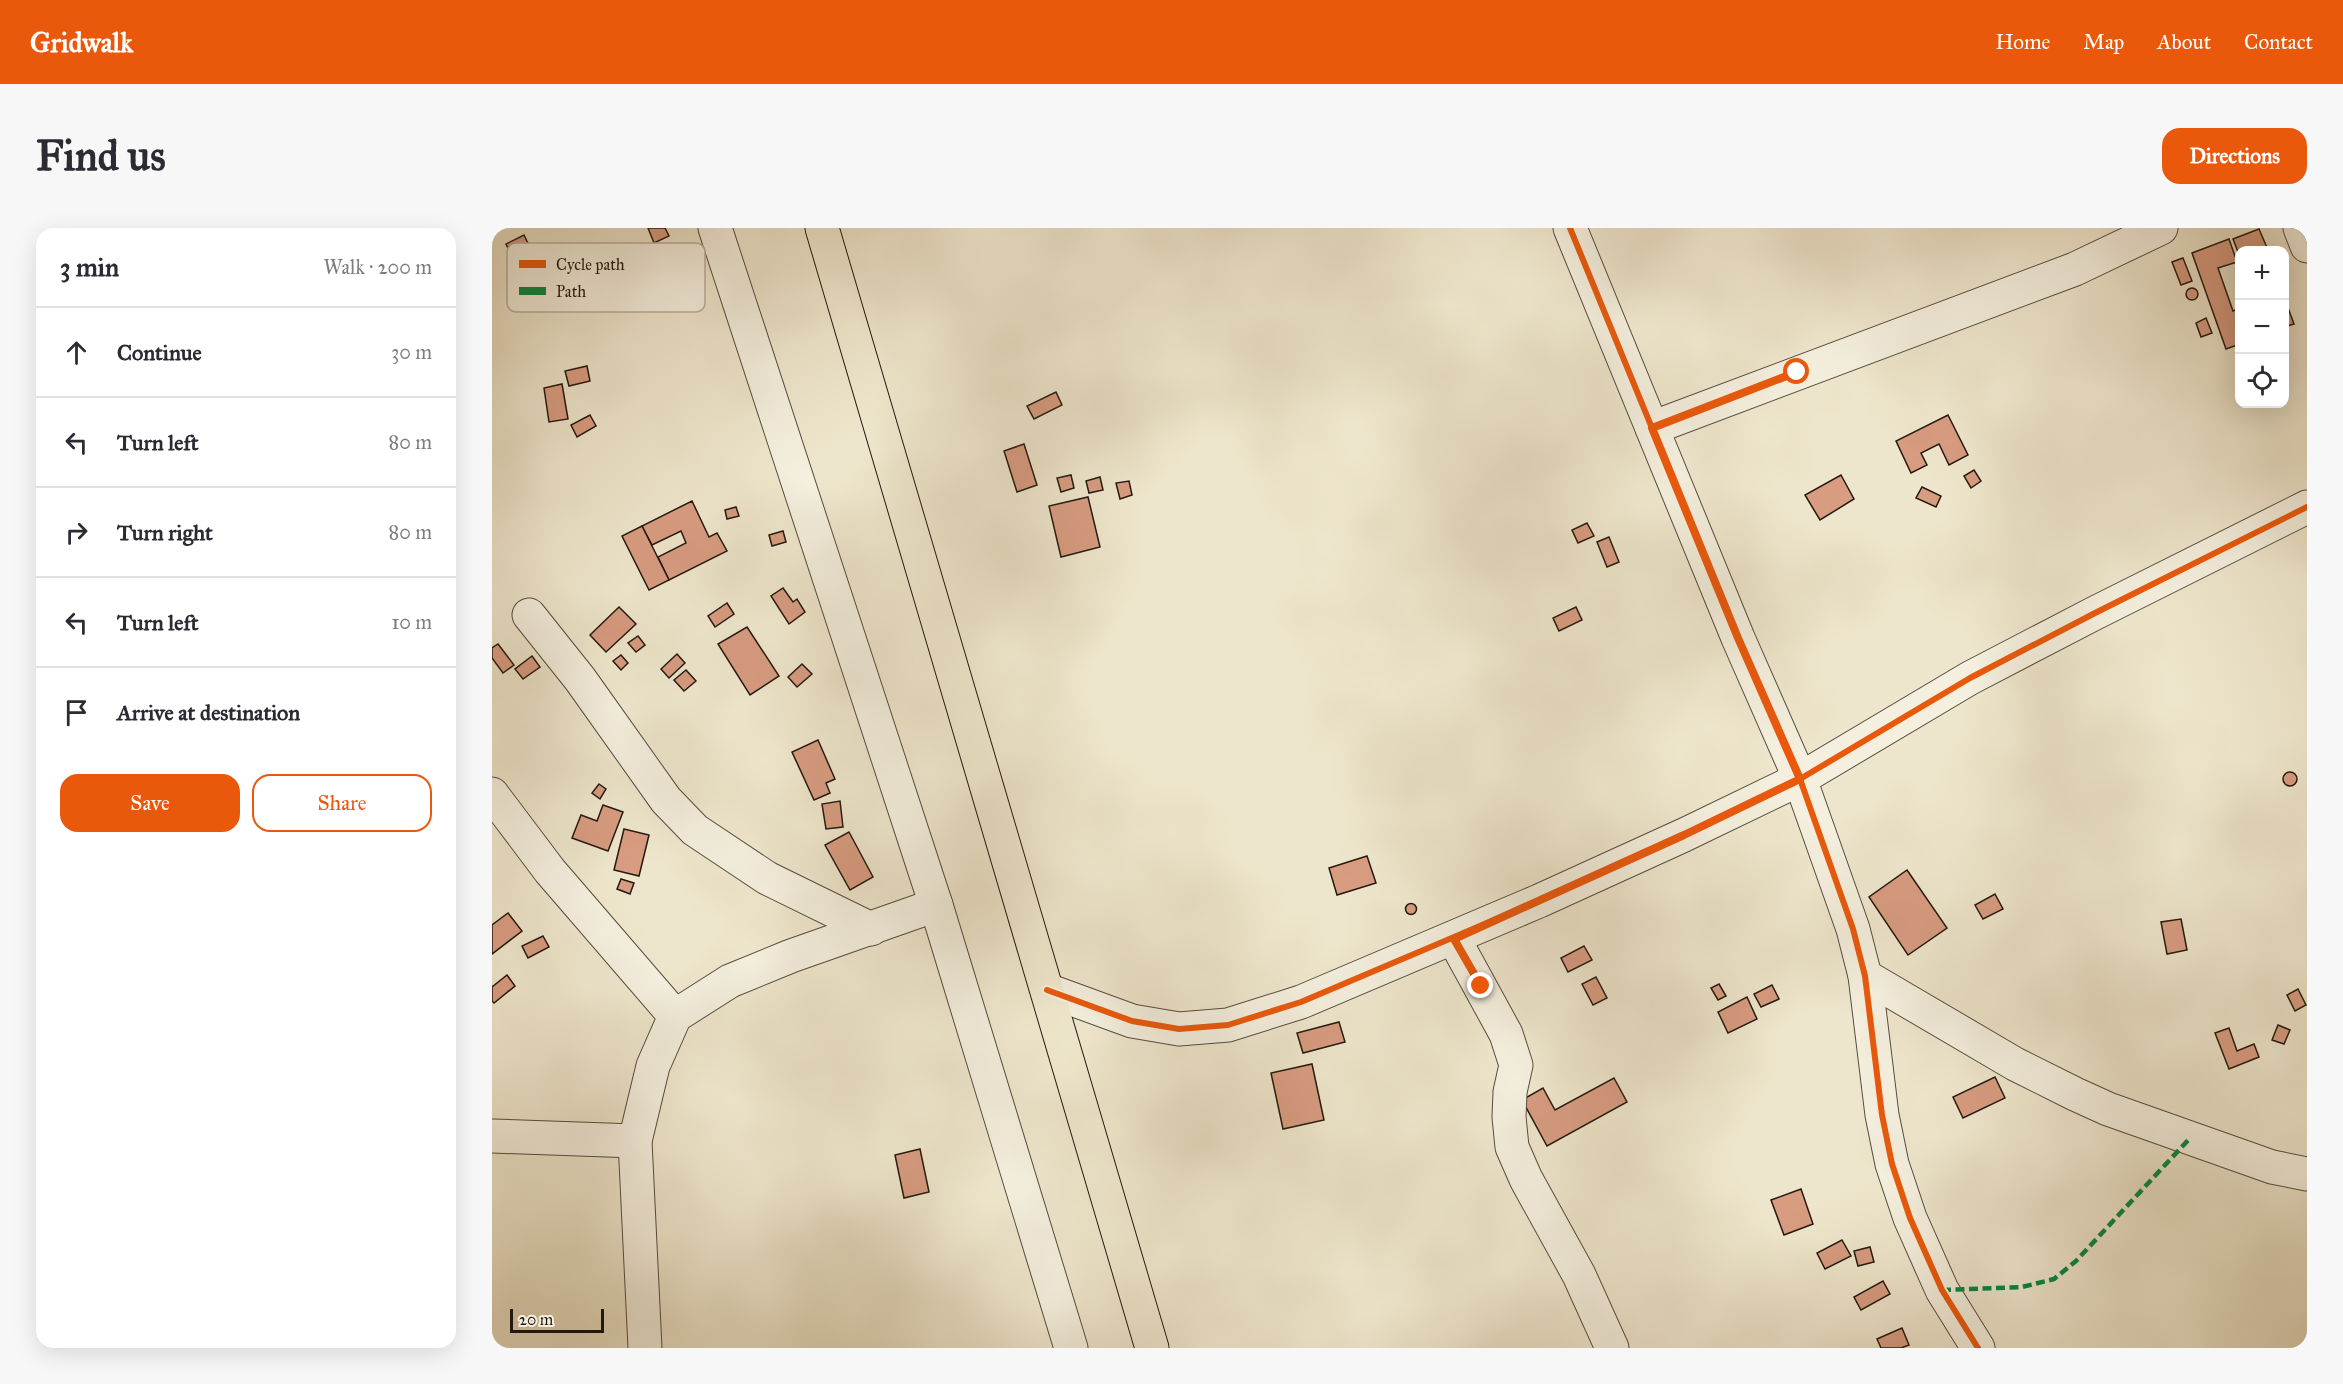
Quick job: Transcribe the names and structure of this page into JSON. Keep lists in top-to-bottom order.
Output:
{
  "legend": ["Cycle path", "Path"],
  "scale_bar": "20 m",
  "page": {
    "header": "Gridwalk",
    "nav": [
      "Home",
      "Map",
      "About",
      "Contact"
    ],
    "buttons": [
      "Directions",
      ["Save", "Share"]
    ],
    "title": "Find us",
    "heading": ["3 min", "Walk · 200 m"],
    "map_buttons": ["+", "−"],
    "list": [
      ["Continue", "30 m"],
      ["Turn left", "80 m"],
      ["Turn right", "80 m"],
      ["Turn left", "10 m"],
      "Arrive at destination"
    ],
    "scale": "20 m"
  }
}
